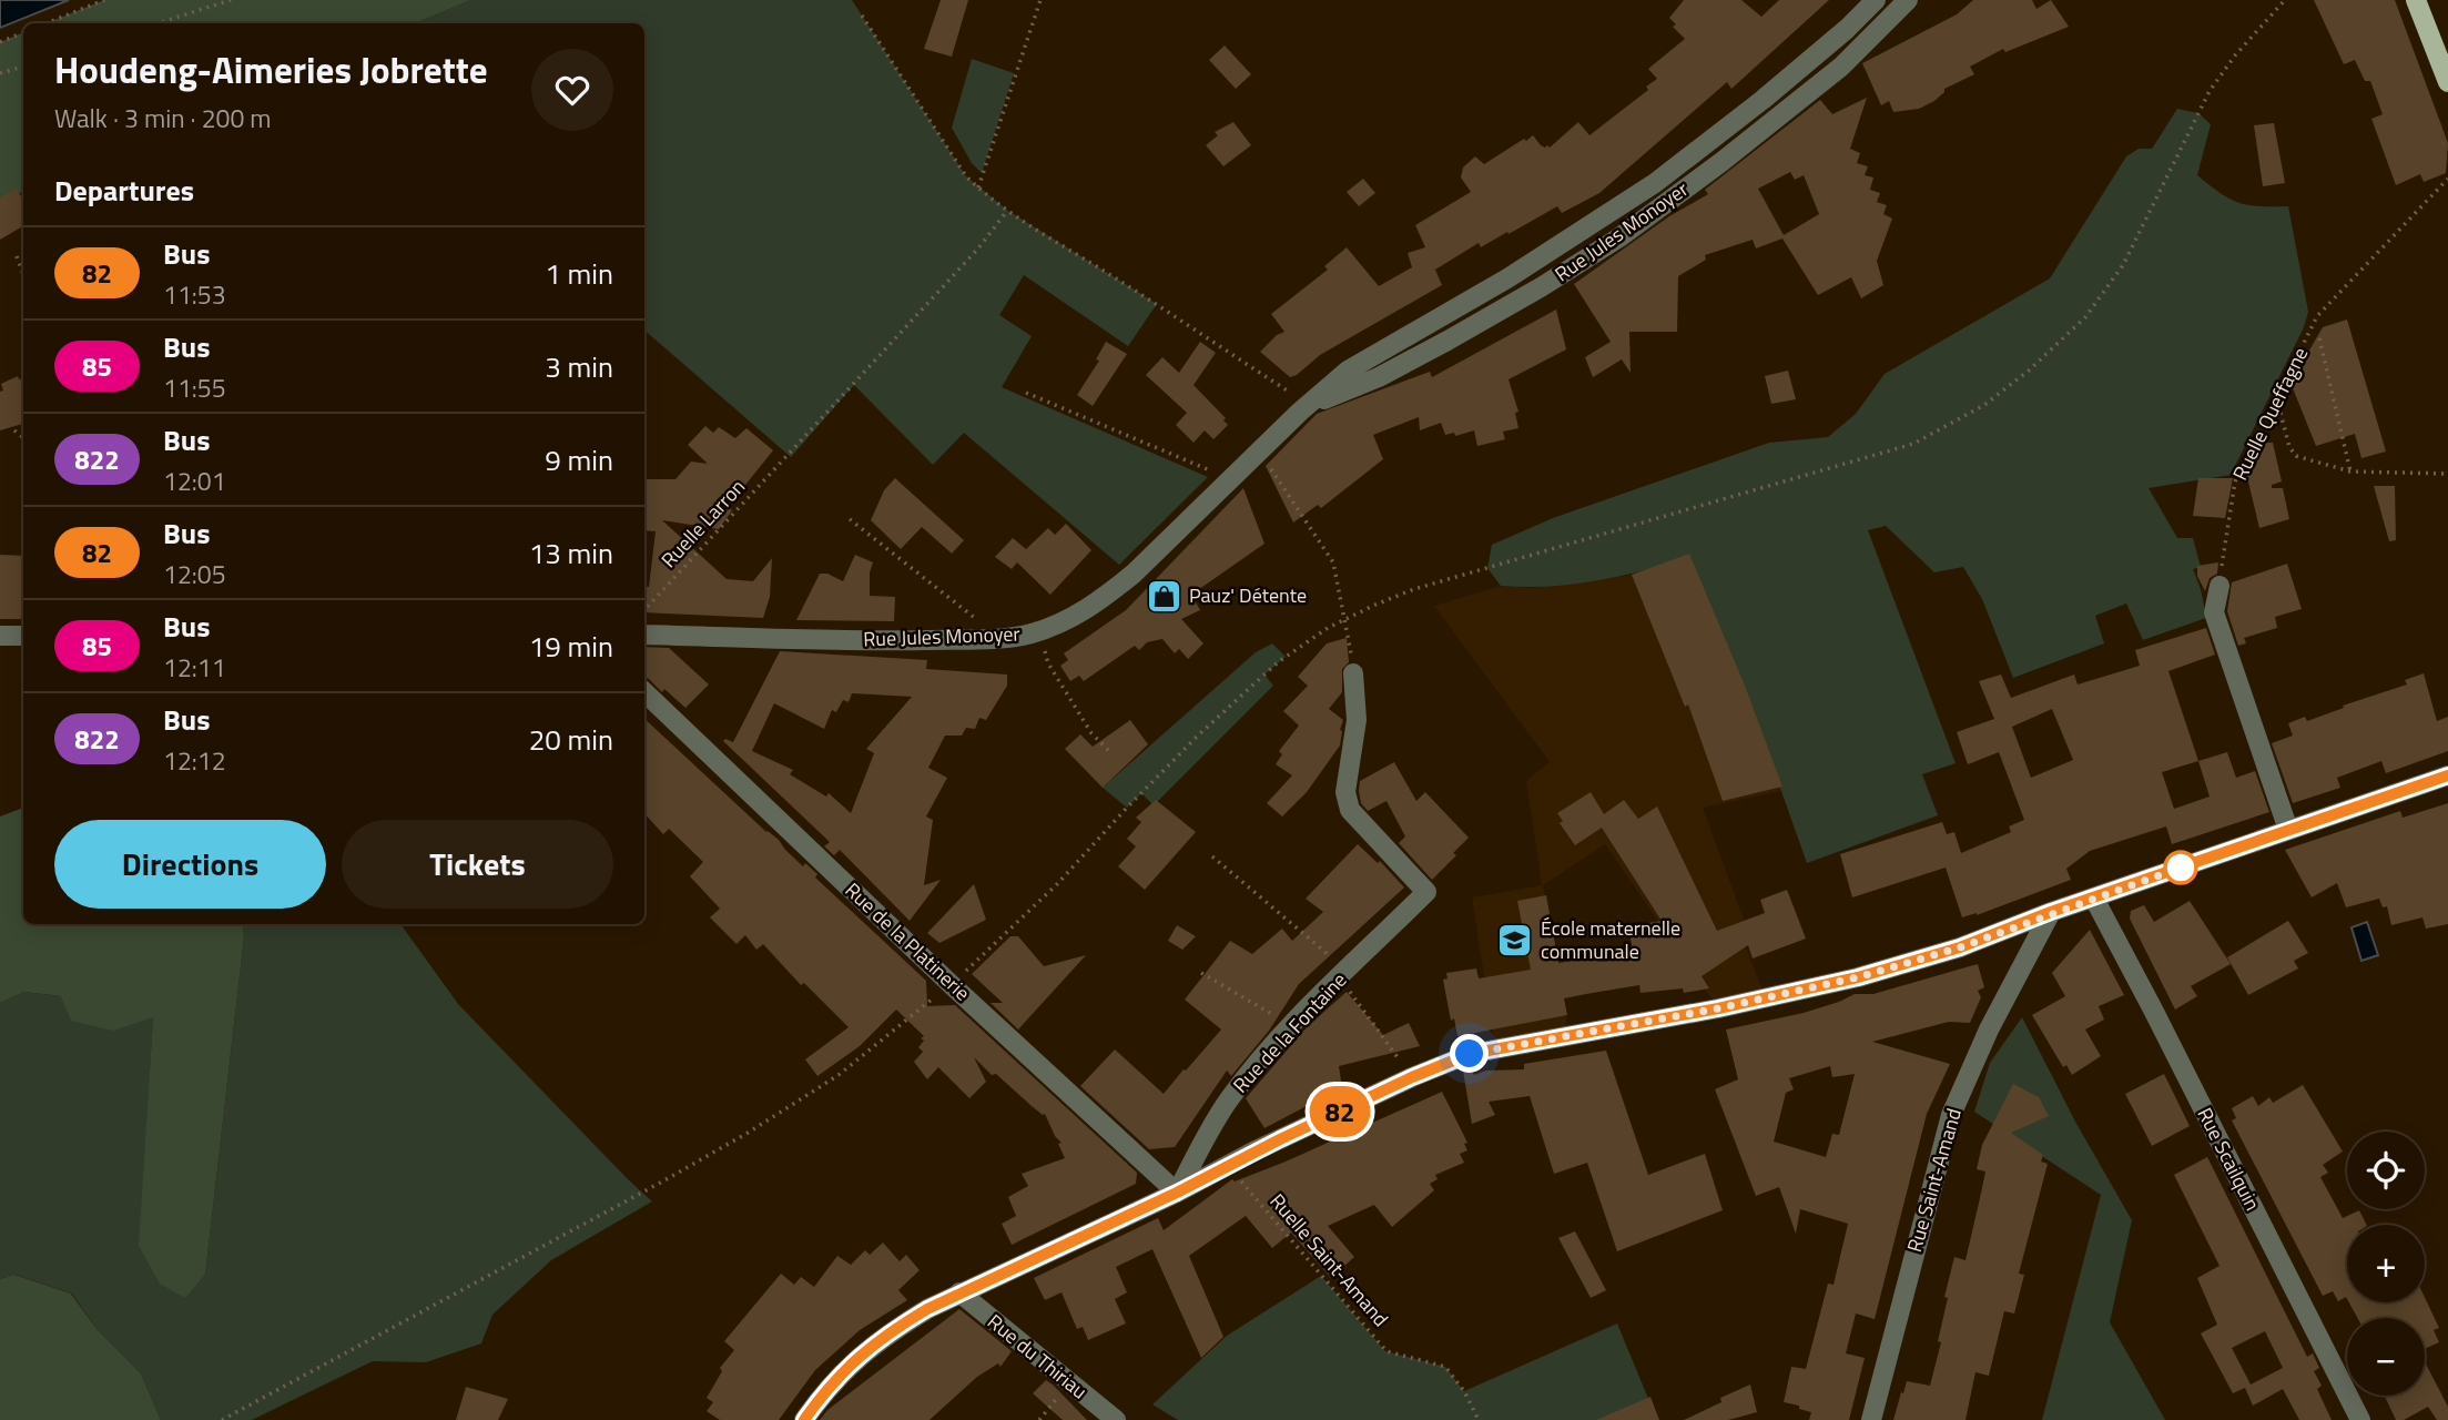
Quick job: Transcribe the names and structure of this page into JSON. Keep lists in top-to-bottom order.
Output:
{
  "streets": {
    "street": [
      "Rue Jules Monoyer",
      "Rue de la Platinerie",
      "Rue de la Fontaine",
      "Rue Scailquin",
      "Rue Saint-Amand",
      "Rue du Thiriau"
    ],
    "path": ["Ruelle Queffagne", "Ruelle Larron", "Ruelle Saint-Amand"]
  },
  "crossings": [
    ["Rue de la Platinerie", "Rue de la Fontaine"]
  ],
  "places": {
    "shop": ["Pauz' Détente"],
    "school or university": ["École maternelle communale"]
  },
  "lines": ["bus line 82"],
  "page": {
    "on_map": "82",
    "heading": [
      ["Houdeng-Aimeries Jobrette", "Walk · 3 min · 200 m"],
      "Departures"
    ],
    "list": [
      {
        "mark": "82",
        "name": "Bus",
        "note": "11:53",
        "value": "1 min"
      },
      {
        "mark": "85",
        "name": "Bus",
        "note": "11:55",
        "value": "3 min"
      },
      {
        "mark": "822",
        "name": "Bus",
        "note": "12:01",
        "value": "9 min"
      },
      {
        "mark": "82",
        "name": "Bus",
        "note": "12:05",
        "value": "13 min"
      },
      {
        "mark": "85",
        "name": "Bus",
        "note": "12:11",
        "value": "19 min"
      },
      {
        "mark": "822",
        "name": "Bus",
        "note": "12:12",
        "value": "20 min"
      }
    ],
    "buttons": ["Directions", "Tickets"],
    "map_buttons": ["+", "−"]
  }
}
